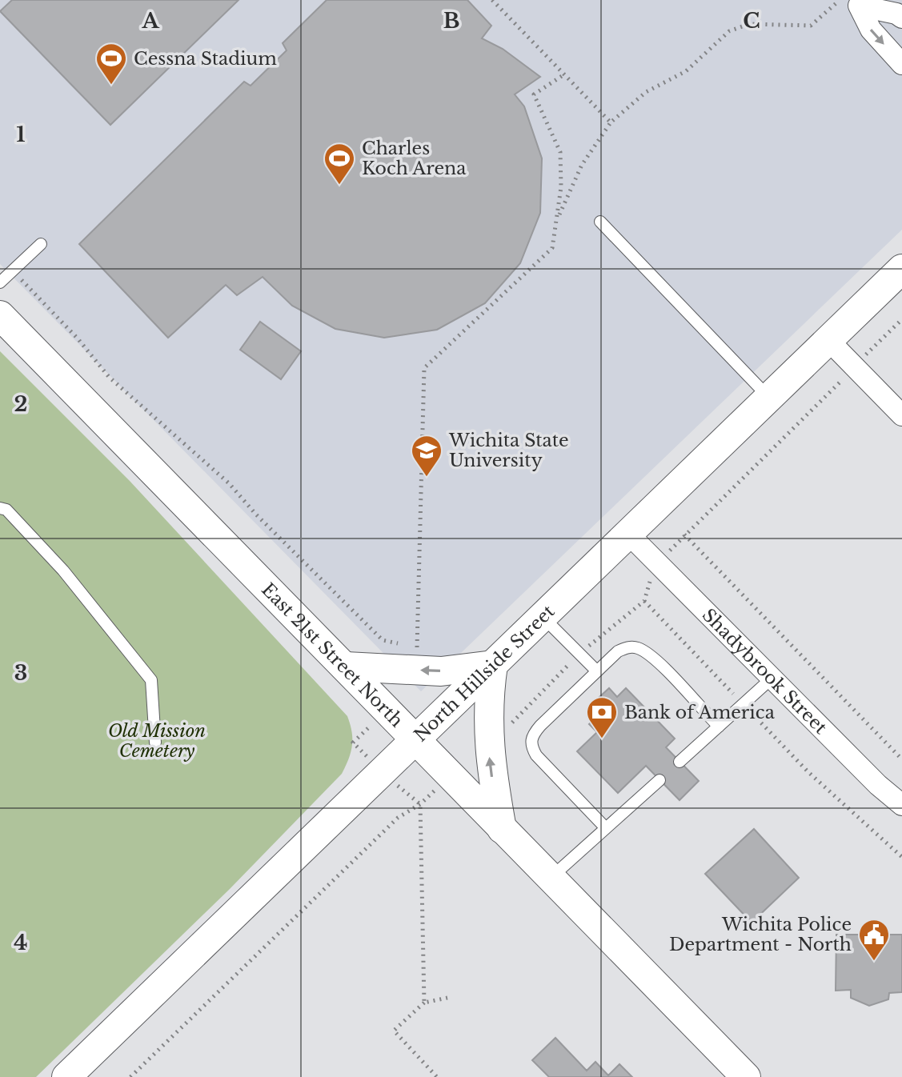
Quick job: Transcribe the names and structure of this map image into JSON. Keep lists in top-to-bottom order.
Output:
{
  "streets": {
    "main road": ["East 21st Street North", "North Hillside Street"],
    "street": ["Shadybrook Street"]
  },
  "crossings": [
    ["East 21st Street North", "North Hillside Street"],
    ["Shadybrook Street", "North Hillside Street"]
  ],
  "parks": ["Old Mission Cemetery"],
  "places": {
    "sports": ["Cessna Stadium", "Charles Koch Arena"],
    "school or university": ["Wichita State University"],
    "bank": ["Bank of America"],
    "public building": ["Wichita Police Department - North"]
  },
  "grid": {
    "columns": ["A", "B", "C"],
    "rows": [
      "1",
      "2",
      "3",
      "4"
    ]
  }
}
